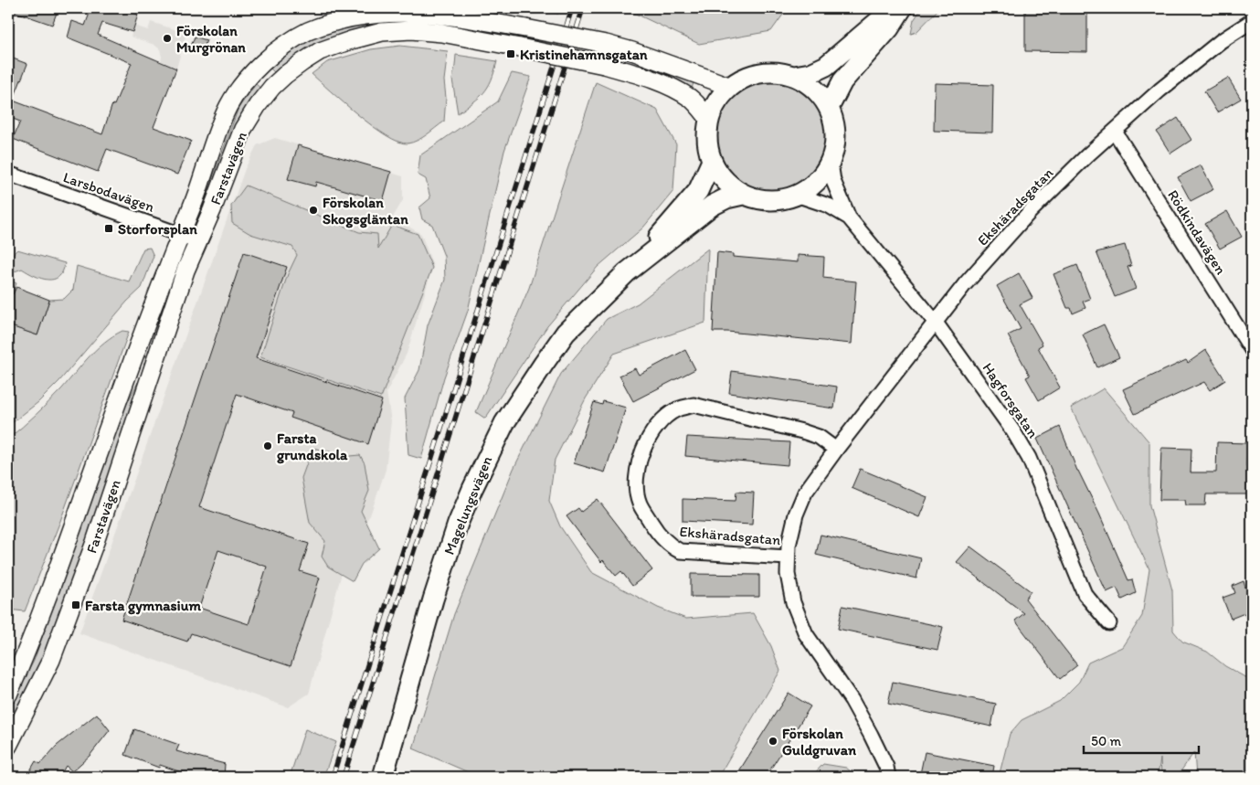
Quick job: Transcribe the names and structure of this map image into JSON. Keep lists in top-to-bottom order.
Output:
{
  "streets": {
    "main road": ["Magelungsvägen"],
    "street": [
      "Farstavägen",
      "Larsbodavägen",
      "Ekshäradsgatan",
      "Rödkindavägen",
      "Hagforsgatan"
    ]
  },
  "crossings": [
    ["Farstavägen", "Larsbodavägen"],
    ["Farstavägen", "Hagforsgatan"],
    ["Farstavägen", "Magelungsvägen"],
    ["Ekshäradsgatan", "Rödkindavägen"],
    ["Ekshäradsgatan", "Hagforsgatan"],
    ["Hagforsgatan", "Magelungsvägen"]
  ],
  "places": {
    "other": [
      "Förskolan Murgrönan",
      "Förskolan Skogsgläntan",
      "Farsta grundskola",
      "Förskolan Guldgruvan"
    ],
    "transit": ["Kristinehamnsgatan", "Storforsplan", "Farsta gymnasium"]
  },
  "scale_bar": "50 m"
}
